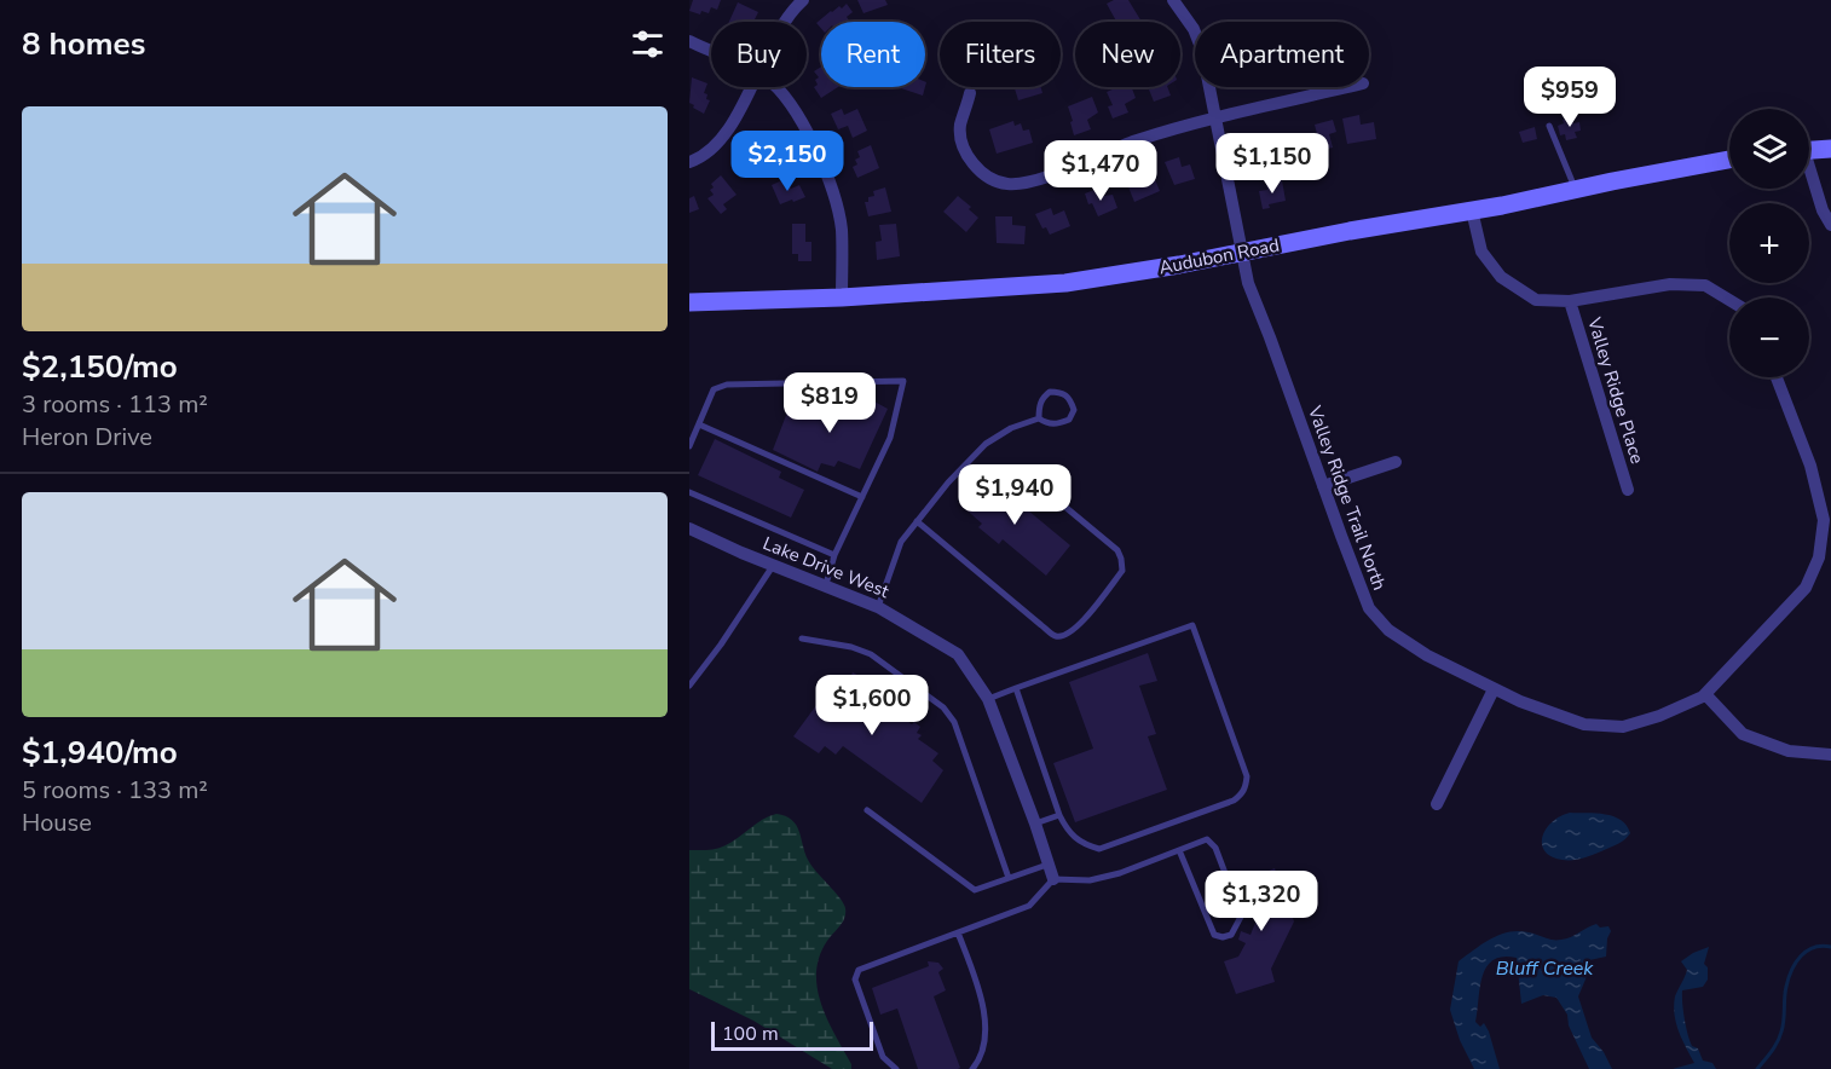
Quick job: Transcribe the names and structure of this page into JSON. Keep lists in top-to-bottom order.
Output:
{
  "streets": {
    "street": [
      "Audubon Road",
      "Valley Ridge Place",
      "Valley Ridge Trail North",
      "Lake Drive West"
    ]
  },
  "crossings": [
    ["Audubon Road", "Valley Ridge Trail North"]
  ],
  "water": ["Bluff Creek"],
  "scale_bar": "100 m",
  "page": {
    "heading": "8 homes",
    "chip": [
      "Buy",
      "Rent",
      "Filters",
      "New",
      "Apartment"
    ],
    "price": [
      "$959",
      "$2,150",
      "$1,150",
      "$1,470",
      "$819",
      "$1,940",
      "$1,600",
      "$1,320"
    ],
    "list": [
      {
        "name": "$2,150/mo",
        "note": "3 rooms · 113 m² · Heron Drive"
      },
      {
        "name": "$1,940/mo",
        "note": "5 rooms · 133 m² · House"
      }
    ],
    "map_buttons": ["+", "−"],
    "scale": "100 m"
  }
}
